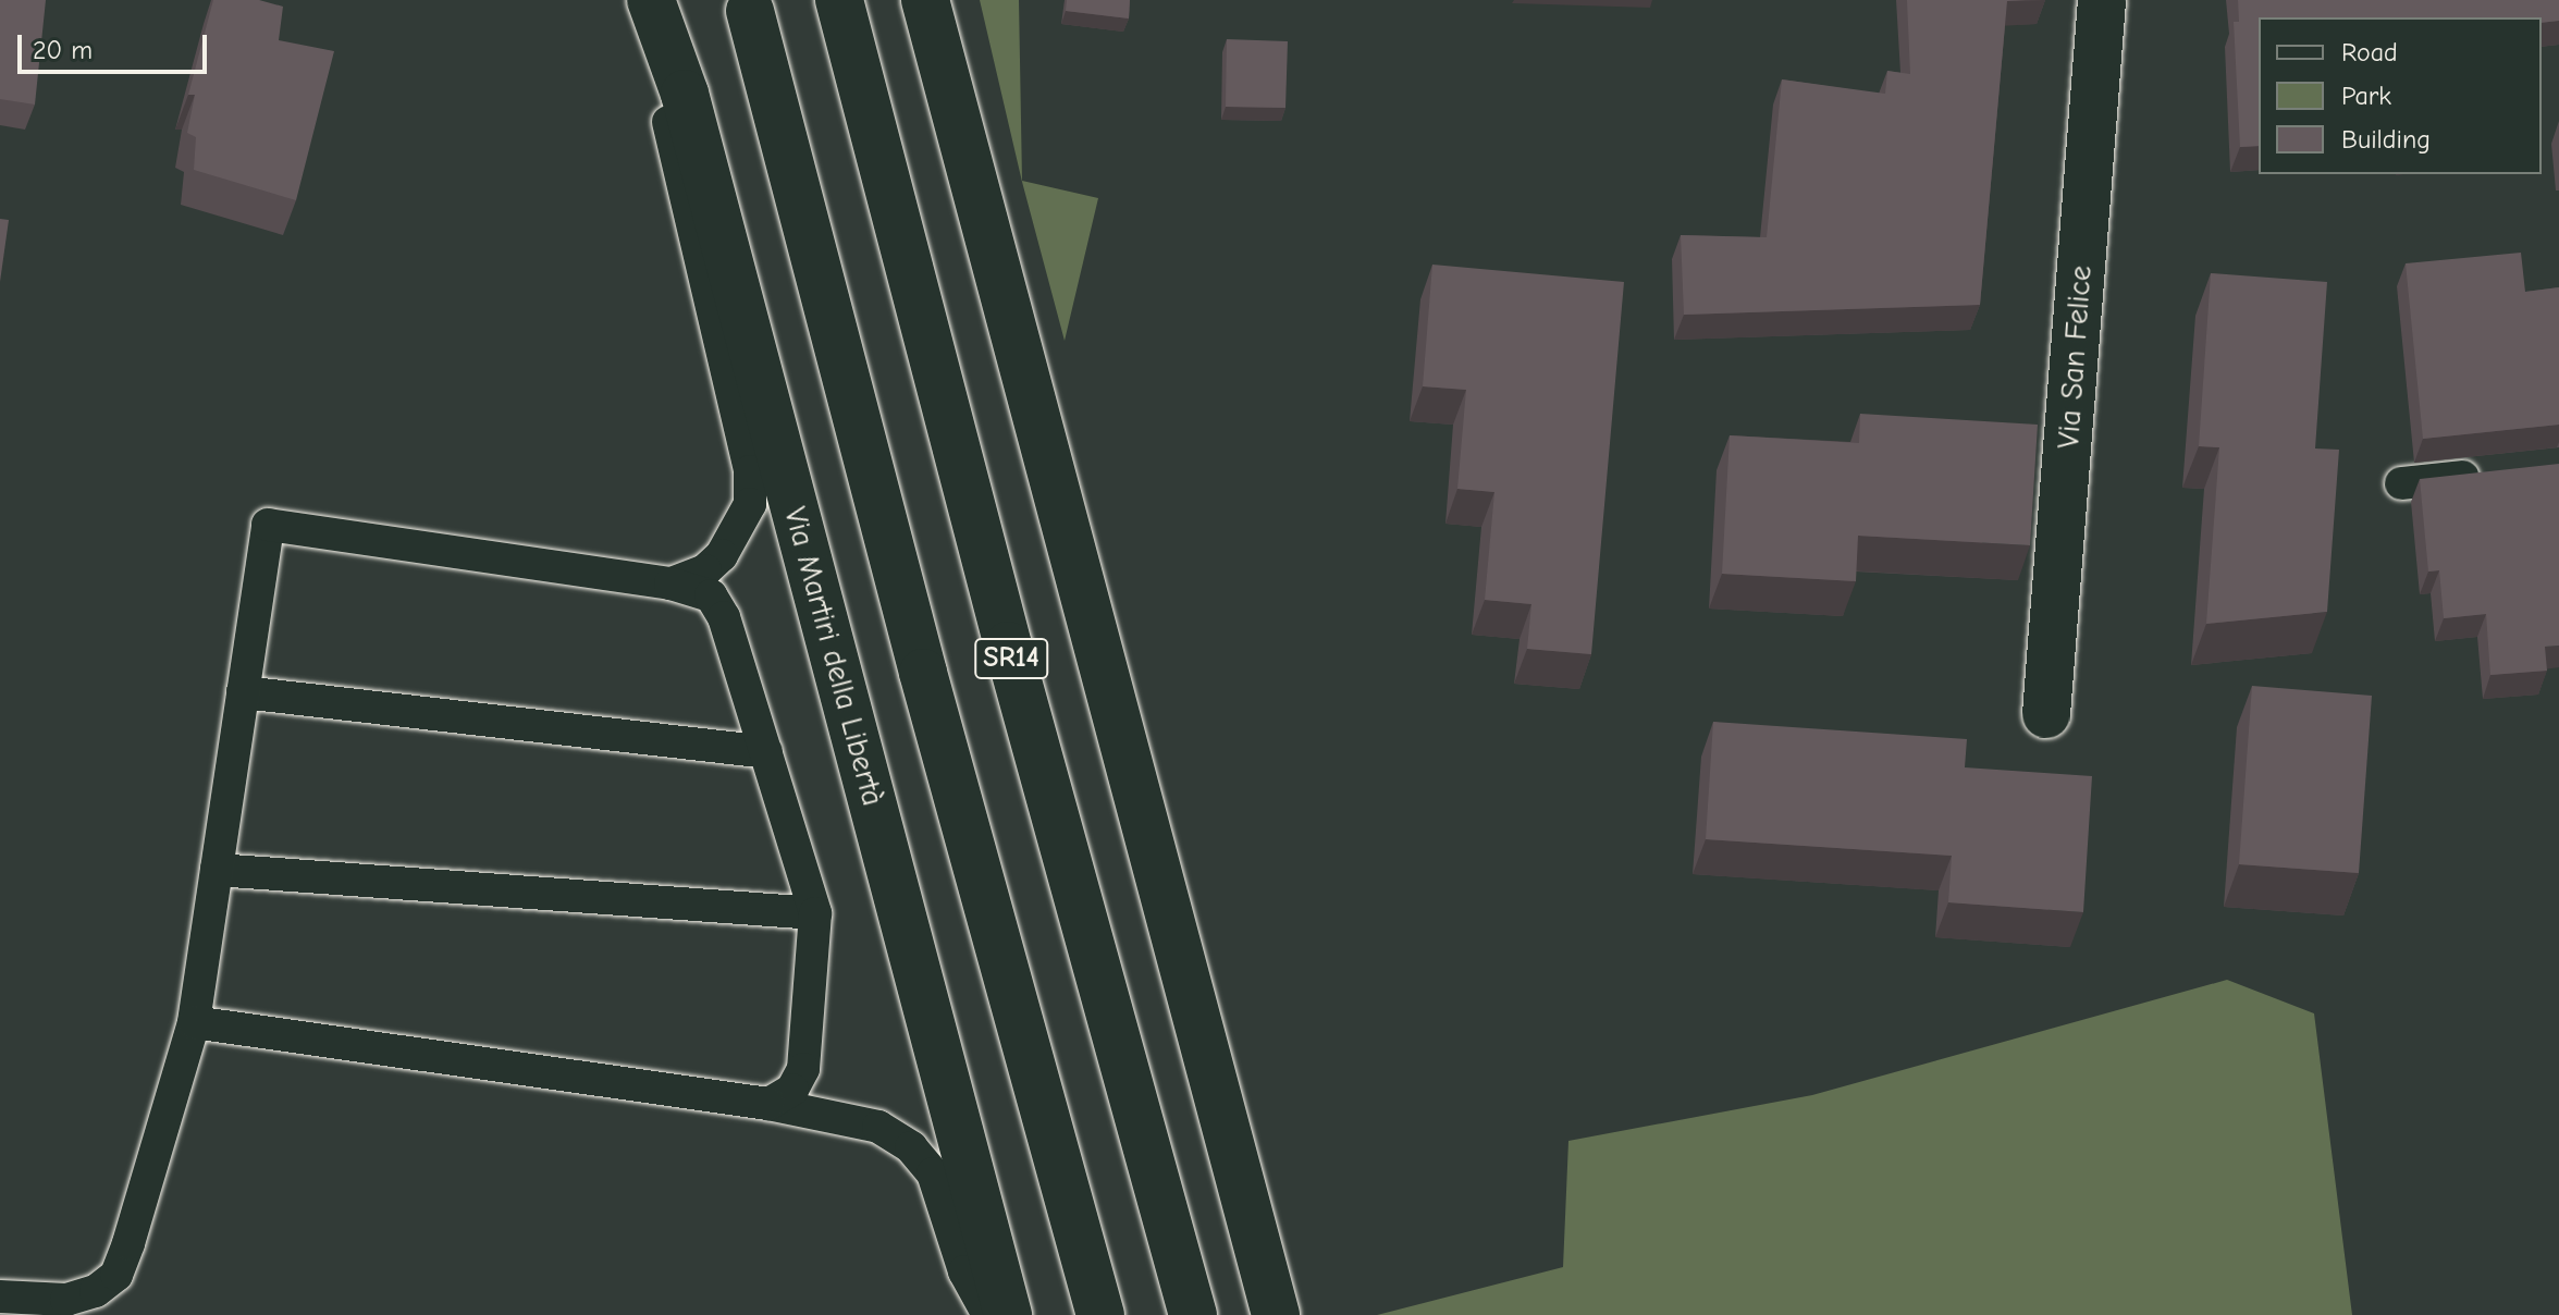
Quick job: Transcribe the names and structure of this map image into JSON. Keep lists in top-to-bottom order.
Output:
{
  "streets": {
    "main road": ["Via San Felice", "Via Martiri della Libertà", "SR14"]
  },
  "legend": ["Road", "Park", "Building"],
  "scale_bar": "20 m"
}
